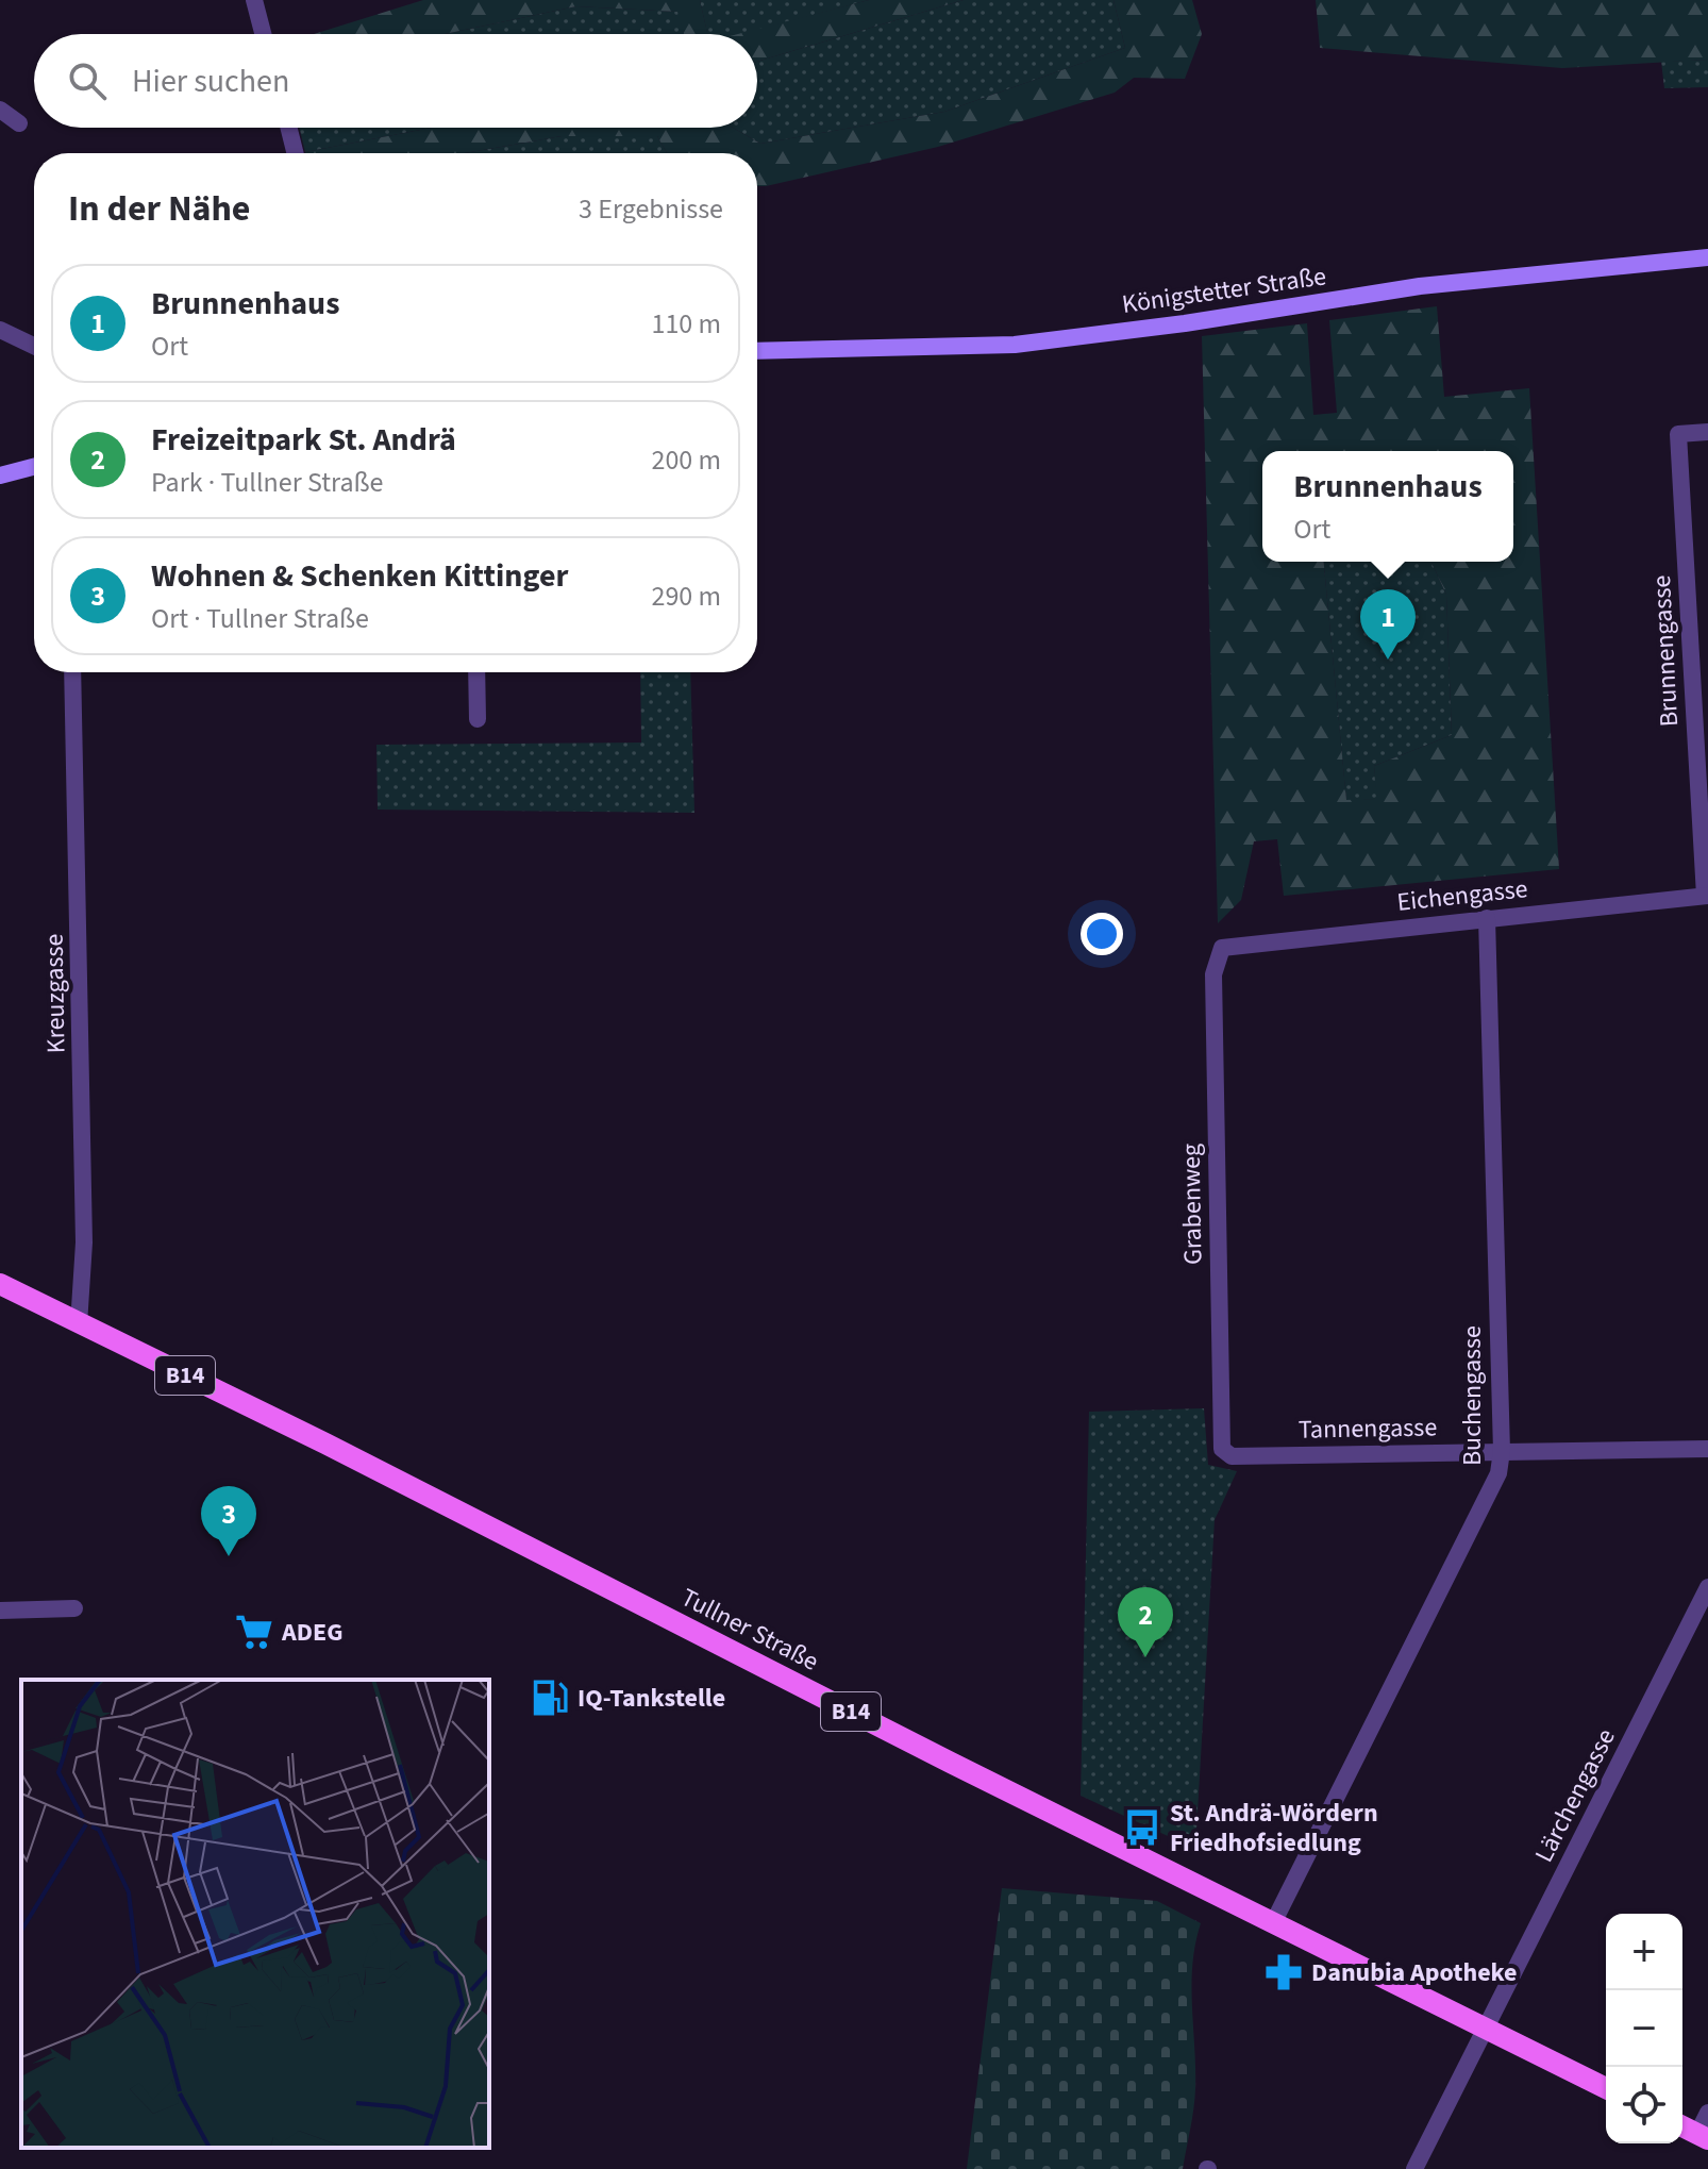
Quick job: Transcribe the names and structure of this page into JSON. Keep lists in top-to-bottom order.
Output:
{
  "streets": {
    "main road": ["Königstetter Straße", "B14", "Tullner Straße"],
    "street": [
      "Brunnengasse",
      "Eichengasse",
      "Kreuzgasse",
      "Grabenweg",
      "Buchengasse",
      "Tannengasse",
      "Lärchengasse"
    ]
  },
  "crossings": [
    ["Brunnengasse", "Eichengasse"],
    ["Eichengasse", "Grabenweg"],
    ["Eichengasse", "Buchengasse"],
    ["Kreuzgasse", "Tullner Straße"],
    ["Grabenweg", "Tannengasse"],
    ["Buchengasse", "Tannengasse"],
    ["Buchengasse", "Tullner Straße"],
    ["Tullner Straße", "Lärchengasse"]
  ],
  "places": {
    "supermarket": ["ADEG"],
    "fuel station": ["IQ-Tankstelle"],
    "bus stop": ["St. Andrä-Wördern Friedhofsiedlung"],
    "pharmacy": ["Danubia Apotheke"]
  },
  "page": {
    "search": "Hier suchen",
    "heading": ["In der Nähe", "3 Ergebnisse"],
    "list": [
      {
        "mark": "1",
        "name": "Brunnenhaus",
        "note": "Ort",
        "value": "110 m"
      },
      {
        "mark": "2",
        "name": "Freizeitpark St. Andrä",
        "note": "Park · Tullner Straße",
        "value": "200 m"
      },
      {
        "mark": "3",
        "name": "Wohnen & Schenken Kittinger",
        "note": "Ort · Tullner Straße",
        "value": "290 m"
      }
    ],
    "popup": ["Brunnenhaus", "Ort"],
    "pins": ["1", "3", "2"],
    "map_buttons": ["+", "−"]
  }
}
